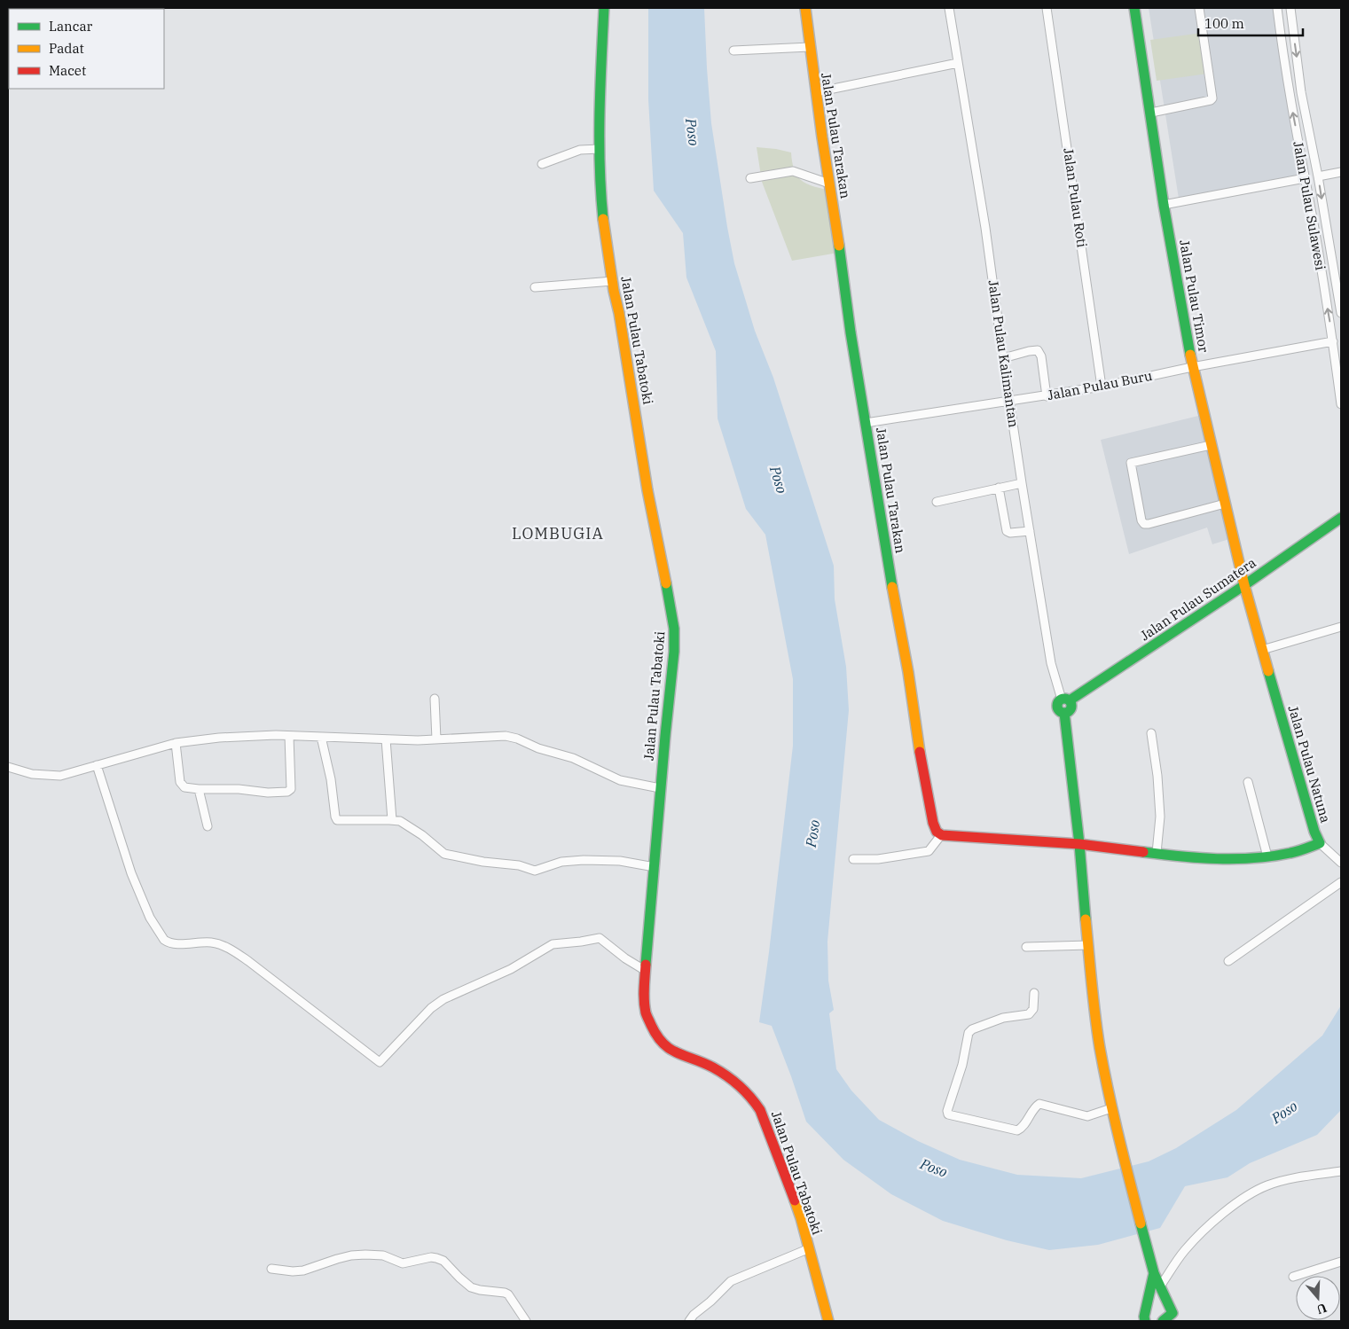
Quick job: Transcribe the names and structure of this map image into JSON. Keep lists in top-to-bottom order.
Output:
{
  "streets": {
    "main road": [
      "Jalan Pulau Tarakan",
      "Jalan Pulau Timor",
      "Jalan Pulau Tabatoki",
      "Jalan Pulau Sumatera",
      "Jalan Pulau Natuna"
    ],
    "street": [
      "Jalan Pulau Roti",
      "Jalan Pulau Sulawesi",
      "Jalan Pulau Kalimantan",
      "Jalan Pulau Buru"
    ]
  },
  "crossings": [
    ["Jalan Pulau Tarakan", "Jalan Pulau Buru"],
    ["Jalan Pulau Roti", "Jalan Pulau Buru"],
    ["Jalan Pulau Sulawesi", "Jalan Pulau Buru"],
    ["Jalan Pulau Timor", "Jalan Pulau Buru"],
    ["Jalan Pulau Timor", "Jalan Pulau Sumatera"],
    ["Jalan Pulau Timor", "Jalan Pulau Natuna"],
    ["Jalan Pulau Kalimantan", "Jalan Pulau Buru"],
    ["Jalan Pulau Kalimantan", "Jalan Pulau Sumatera"],
    ["Jalan Pulau Sumatera", "Jalan Pulau Natuna"]
  ],
  "districts": ["LOMBUGIA"],
  "water": ["Poso"],
  "legend": ["Lancar", "Padat", "Macet"],
  "scale_bar": "100 m",
  "north": "bottom"
}
